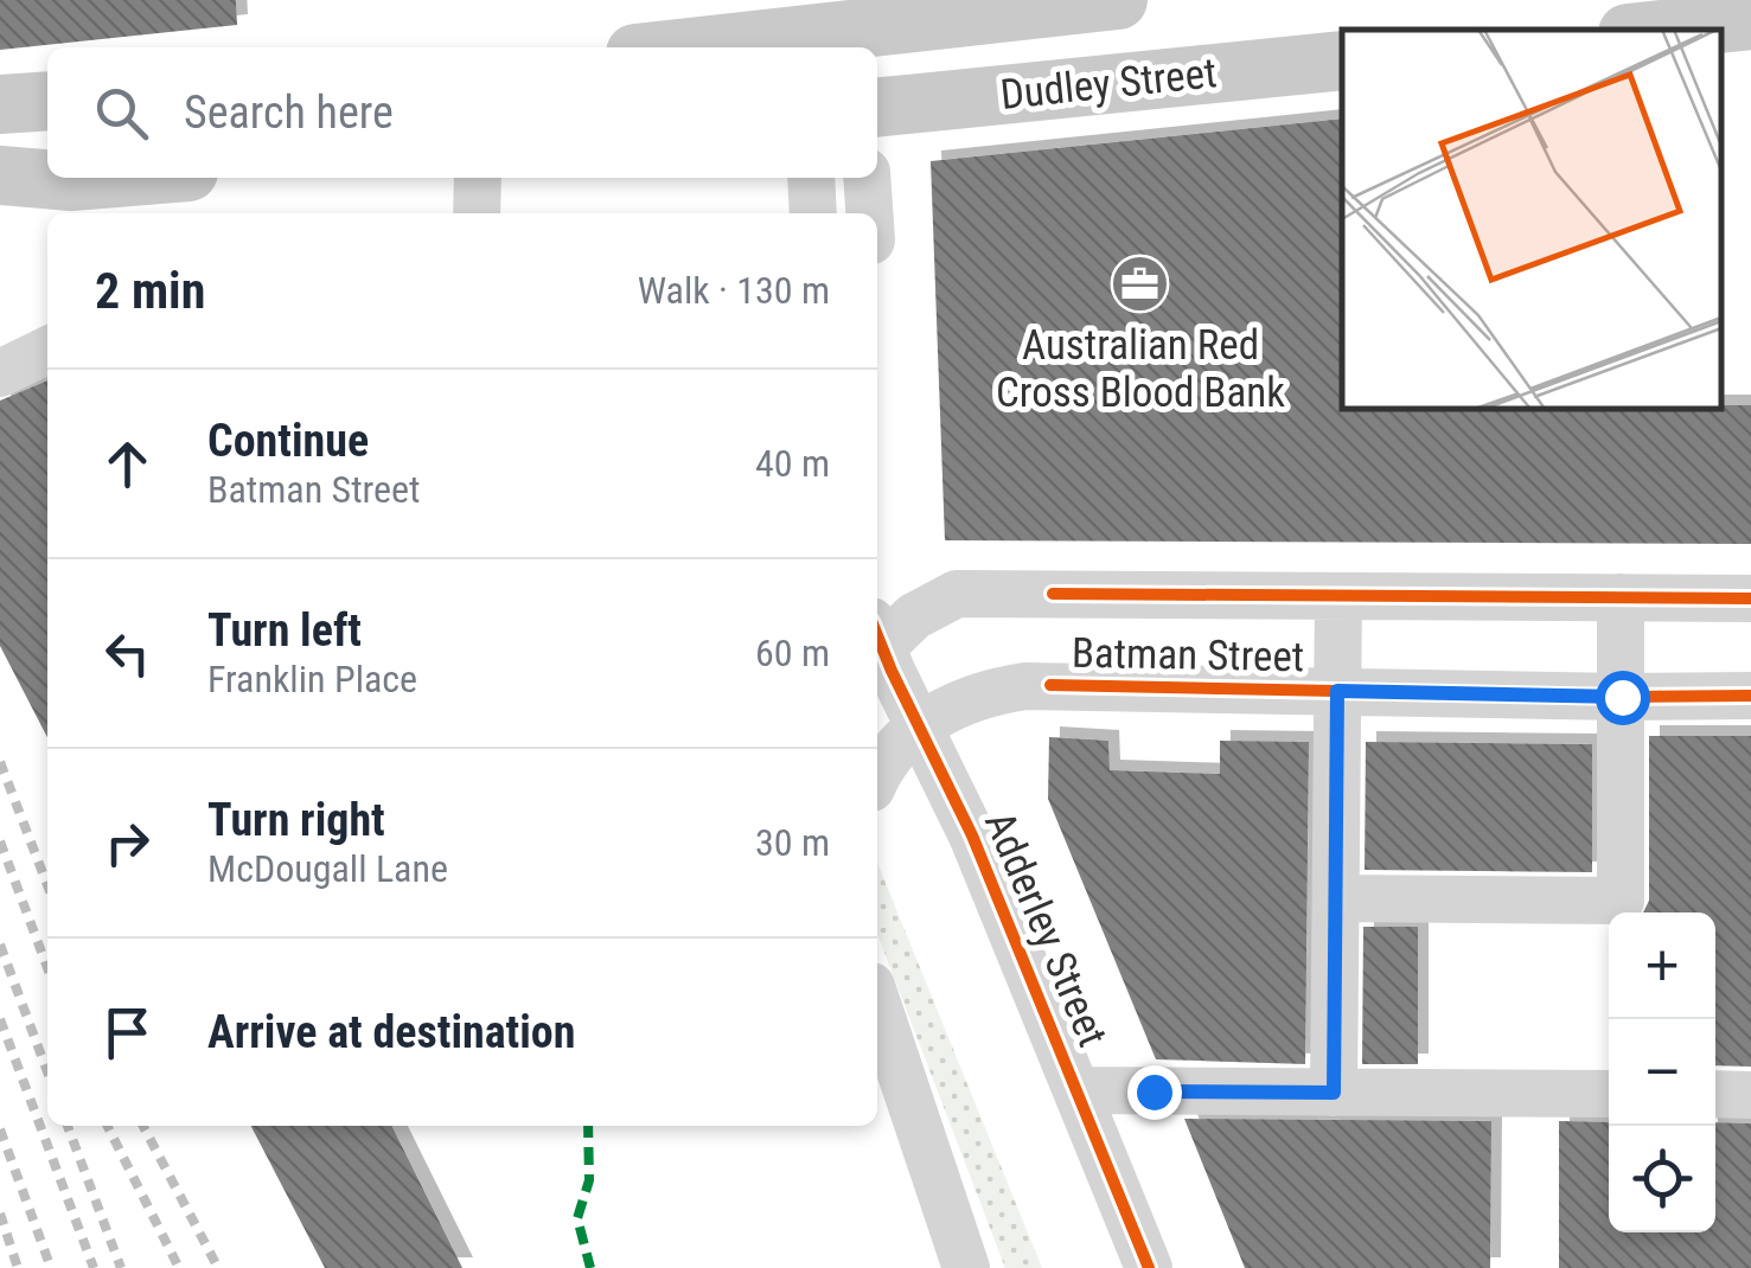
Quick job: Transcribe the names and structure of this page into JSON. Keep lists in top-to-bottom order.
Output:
{
  "streets": {
    "main road": ["Dudley Street"],
    "street": ["Batman Street", "Adderley Street"]
  },
  "crossings": [
    ["Batman Street", "Adderley Street"]
  ],
  "places": {
    "office": ["Australian Red Cross Blood Bank"]
  },
  "page": {
    "search": "Search here",
    "heading": ["2 min", "Walk · 130 m"],
    "list": [
      ["Continue", "Batman Street", "40 m"],
      ["Turn left", "Franklin Place", "60 m"],
      ["Turn right", "McDougall Lane", "30 m"],
      "Arrive at destination"
    ],
    "map_buttons": ["+", "−"]
  }
}
